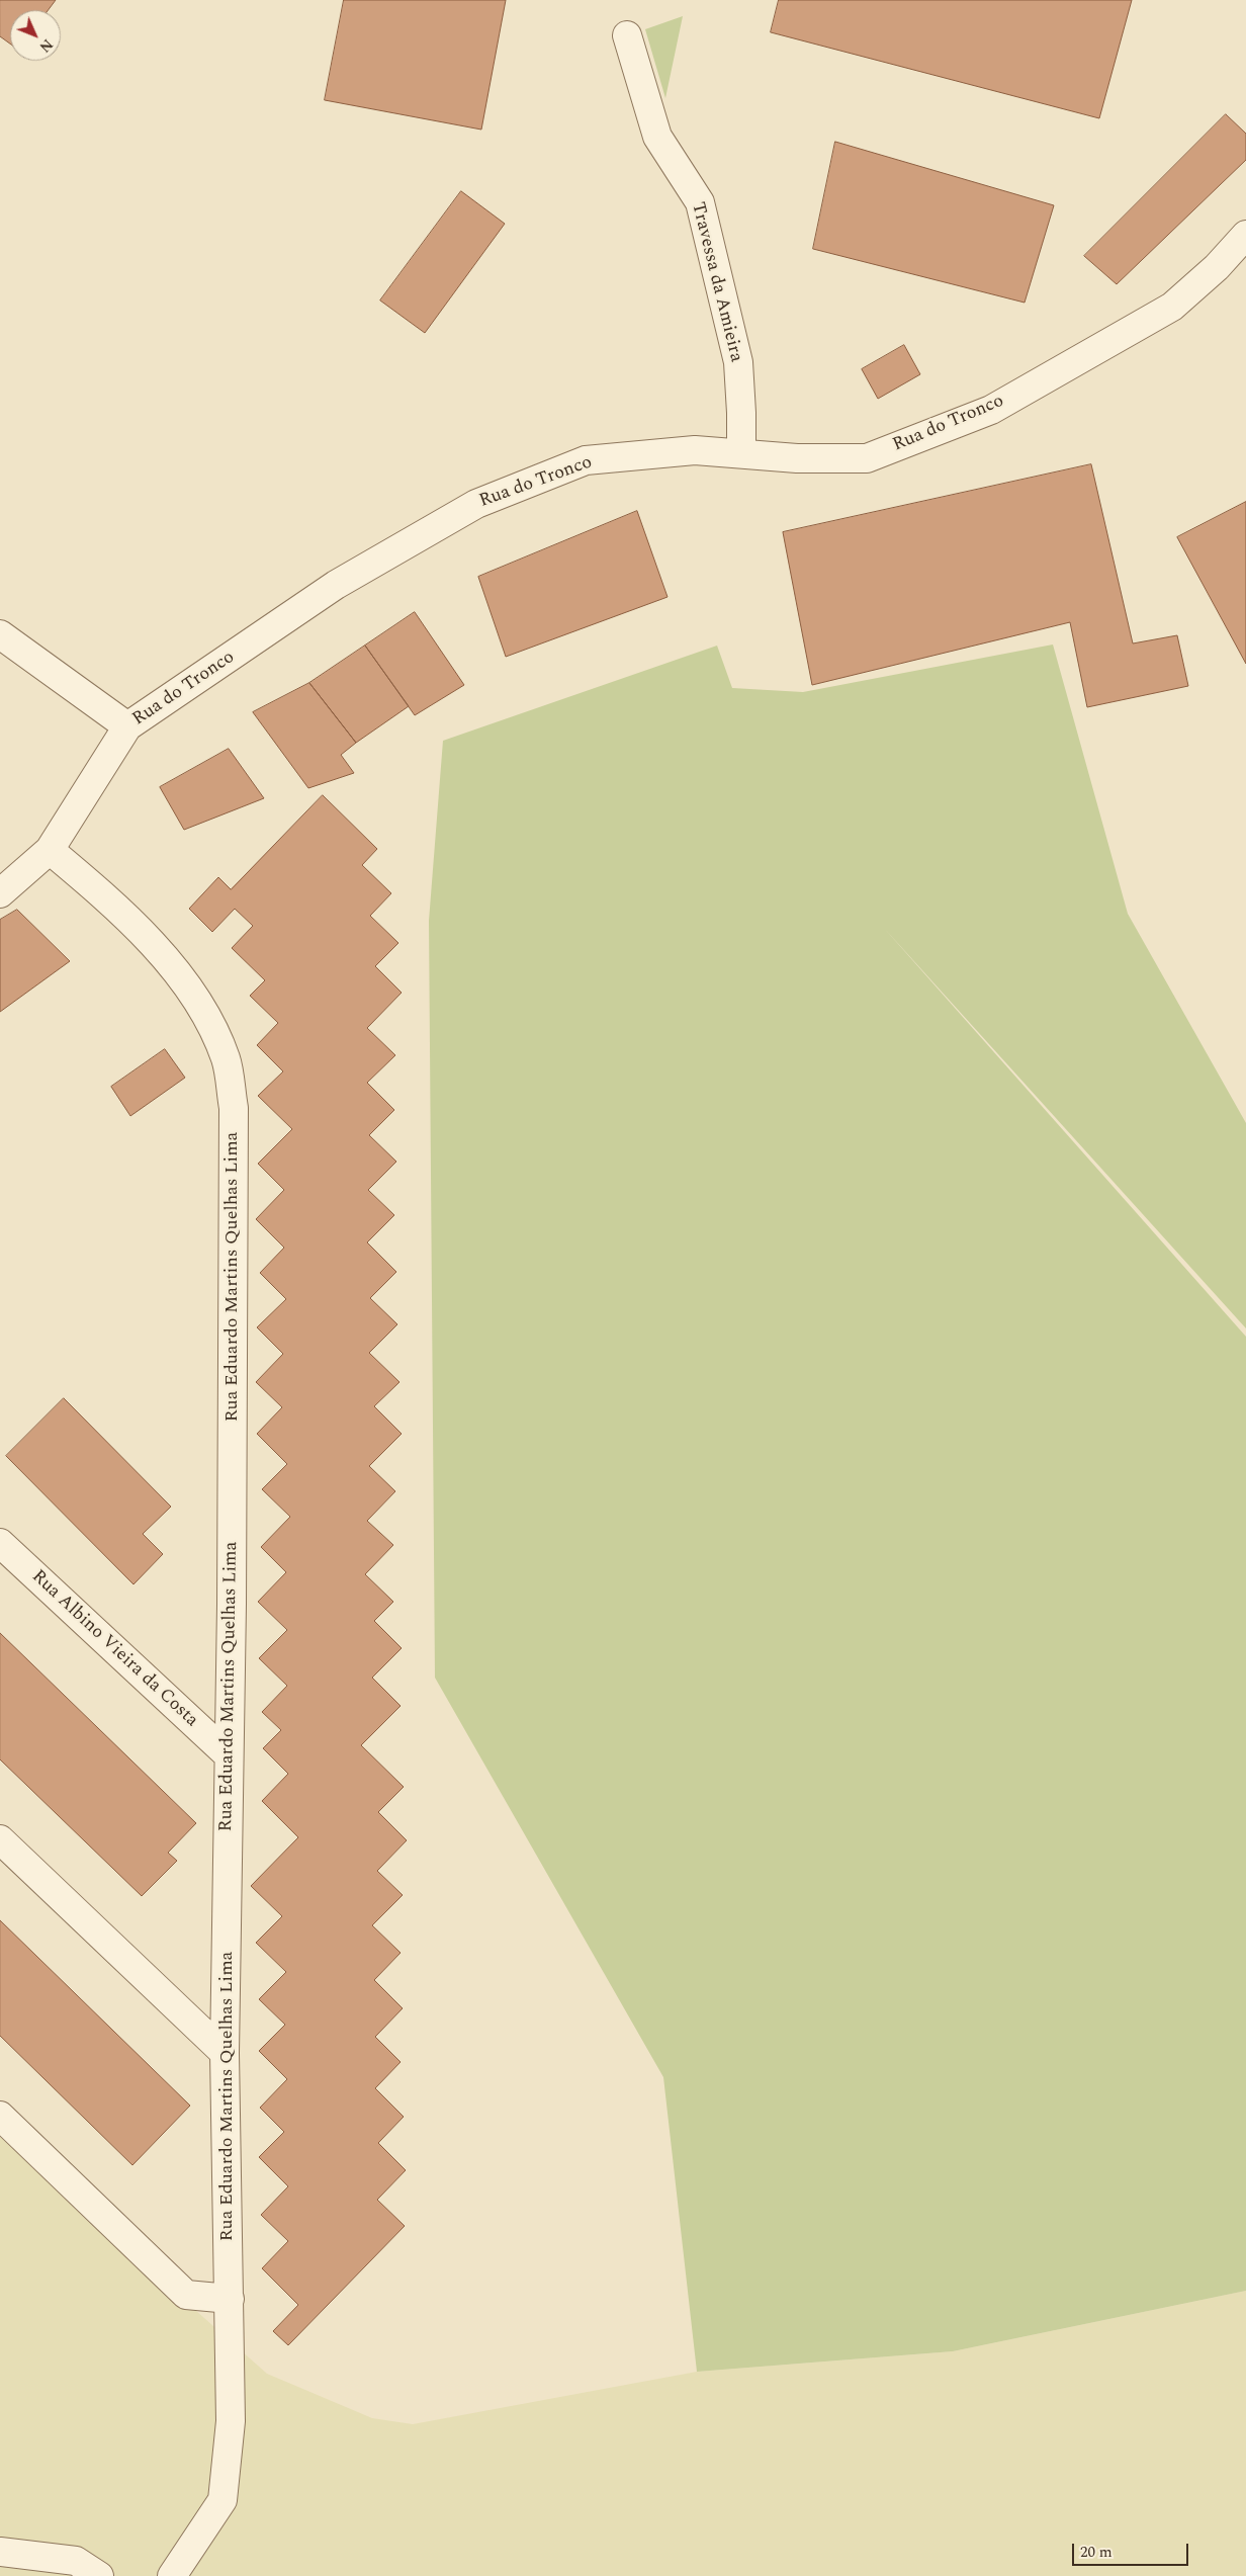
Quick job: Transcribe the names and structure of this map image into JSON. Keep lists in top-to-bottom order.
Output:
{
  "streets": {
    "street": [
      "Travessa da Amieira",
      "Rua do Tronco",
      "Rua Eduardo Martins Quelhas Lima",
      "Rua Albino Vieira da Costa"
    ]
  },
  "crossings": [
    ["Travessa da Amieira", "Rua do Tronco"],
    ["Rua do Tronco", "Rua Eduardo Martins Quelhas Lima"],
    ["Rua Eduardo Martins Quelhas Lima", "Rua Albino Vieira da Costa"]
  ],
  "scale_bar": "20 m",
  "north": "bottom right"
}
